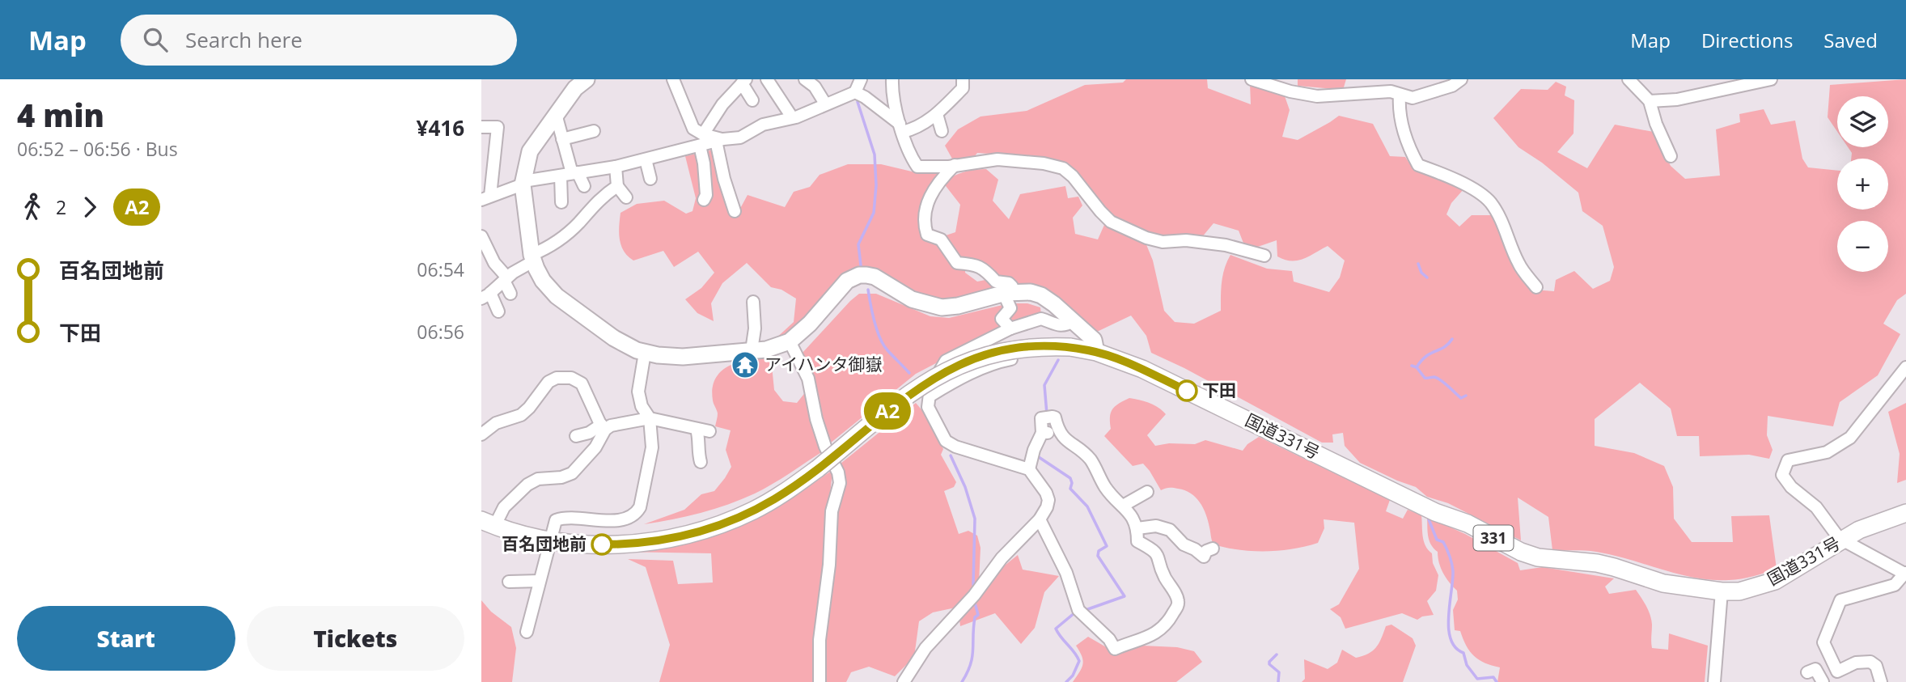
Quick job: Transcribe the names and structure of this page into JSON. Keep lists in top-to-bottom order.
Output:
{
  "streets": {
    "highway": ["国道331号", "331"]
  },
  "places": {
    "temple": ["アイハンタ御嶽"],
    "other": ["下田", "百名団地前"]
  },
  "lines": ["bus line A2"],
  "page": {
    "header": "Map",
    "search": "Search here",
    "nav": ["Map", "Directions", "Saved"],
    "heading": ["4 min", "06:52 – 06:56 · Bus", "¥416"],
    "on_map": "A2",
    "map_buttons": ["+", "−"],
    "legs": ["2", "A2"],
    "list": [
      {
        "name": "百名団地前",
        "value": "06:54"
      },
      {
        "name": "下田",
        "value": "06:56"
      }
    ],
    "buttons": ["Start", "Tickets"]
  }
}
